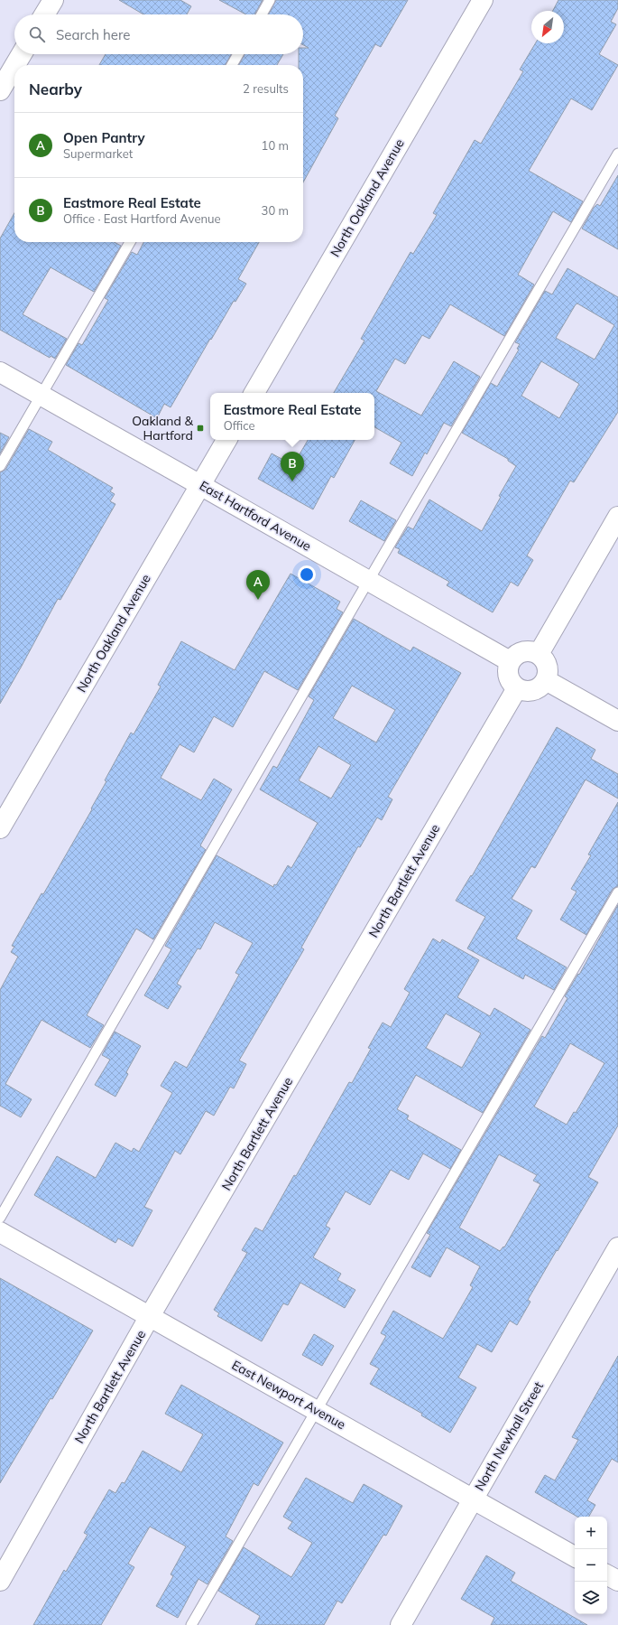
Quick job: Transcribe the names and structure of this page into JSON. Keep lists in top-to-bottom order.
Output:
{
  "streets": {
    "street": [
      "North Oakland Avenue",
      "East Hartford Avenue",
      "North Bartlett Avenue",
      "East Newport Avenue",
      "North Newhall Street"
    ]
  },
  "crossings": [
    ["North Oakland Avenue", "East Hartford Avenue"],
    ["East Hartford Avenue", "North Bartlett Avenue"],
    ["North Bartlett Avenue", "East Newport Avenue"],
    ["East Newport Avenue", "North Newhall Street"]
  ],
  "places": {
    "transit": ["Oakland & Hartford"]
  },
  "north": "bottom left",
  "page": {
    "search": "Search here",
    "heading": ["Nearby", "2 results"],
    "list": [
      {
        "mark": "A",
        "name": "Open Pantry",
        "note": "Supermarket",
        "value": "10 m"
      },
      {
        "mark": "B",
        "name": "Eastmore Real Estate",
        "note": "Office · East Hartford Avenue",
        "value": "30 m"
      }
    ],
    "popup": ["Eastmore Real Estate", "Office"],
    "pins": ["B", "A"],
    "map_buttons": ["+", "−"]
  }
}
